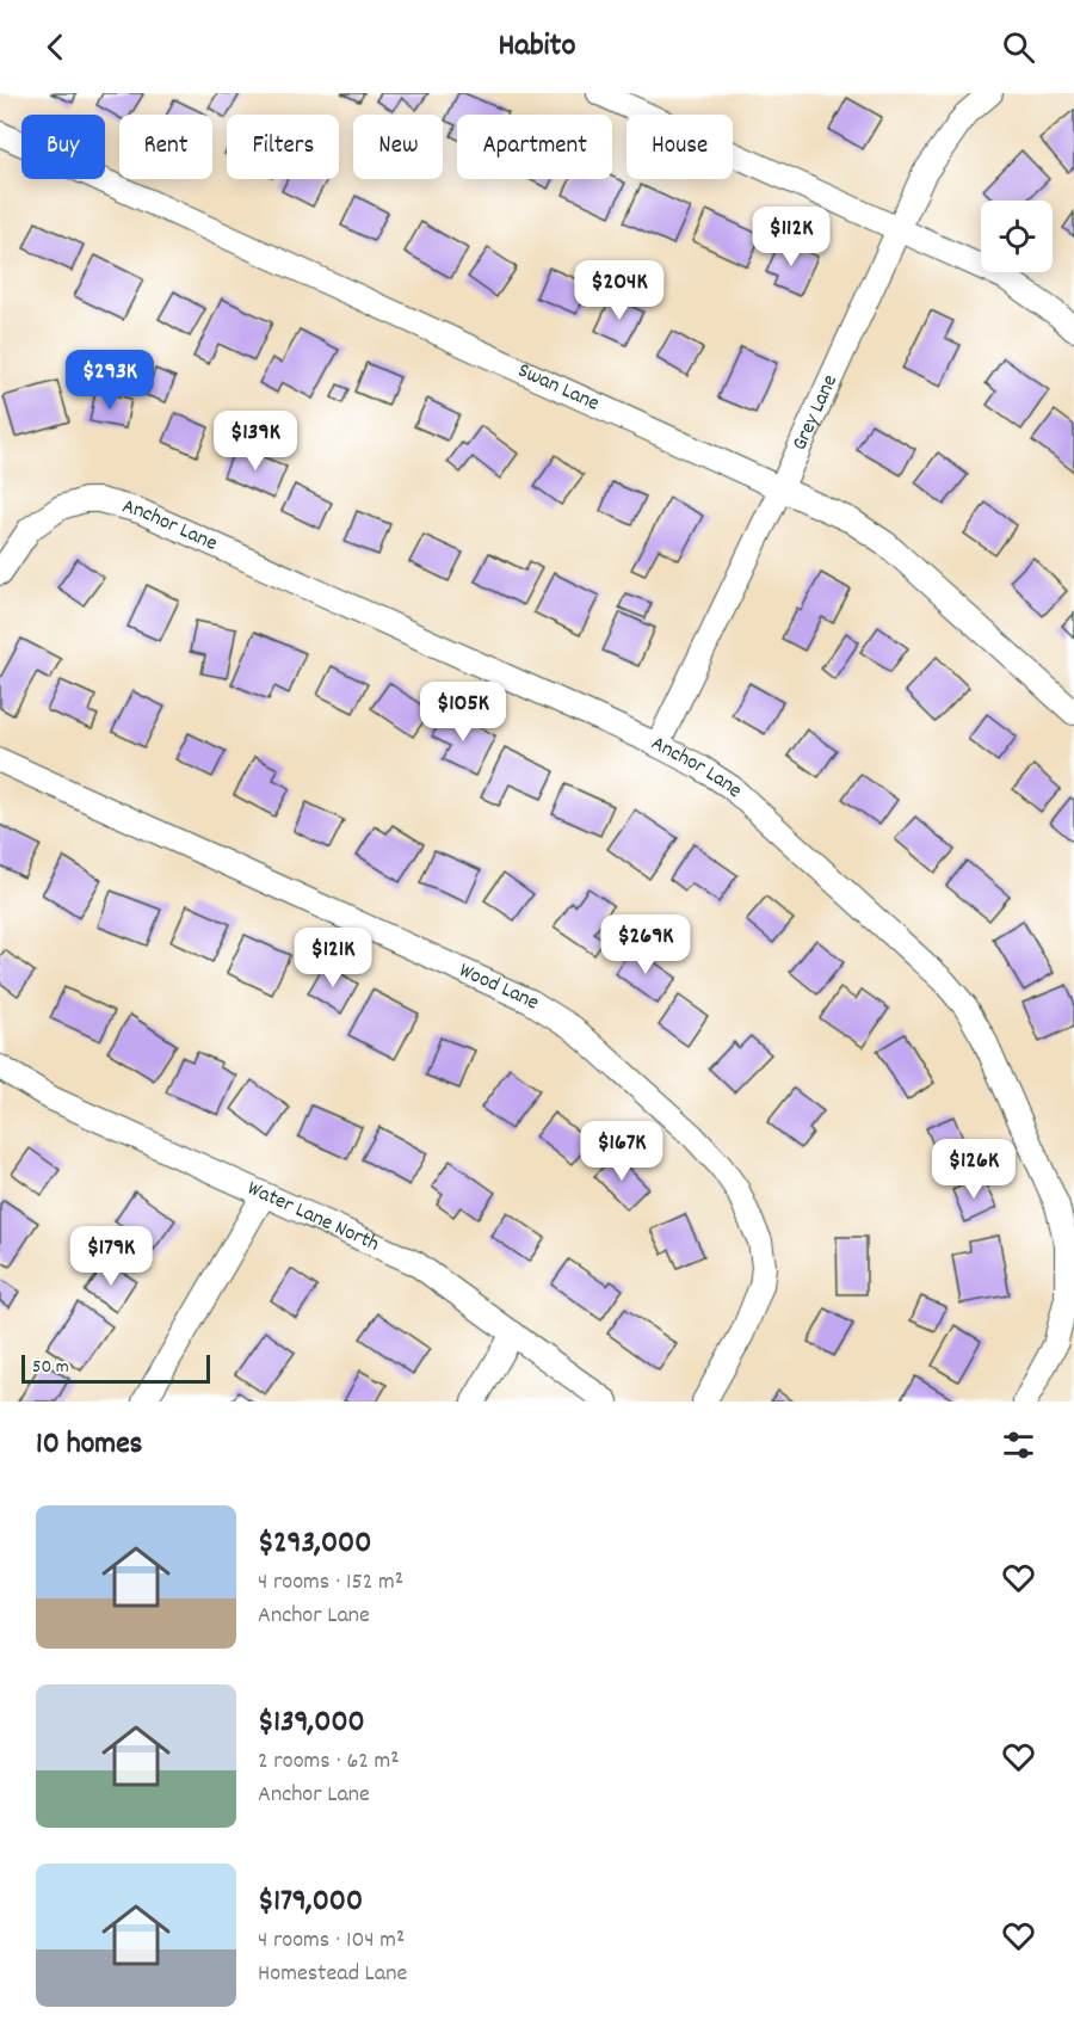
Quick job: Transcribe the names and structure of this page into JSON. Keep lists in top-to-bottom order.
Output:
{
  "streets": {
    "street": [
      "Swan Lane",
      "Grey Lane",
      "Anchor Lane",
      "Wood Lane",
      "Water Lane North"
    ]
  },
  "crossings": [
    ["Swan Lane", "Grey Lane"],
    ["Grey Lane", "Anchor Lane"]
  ],
  "scale_bar": "50 m",
  "page": {
    "header": "Habito",
    "chip": [
      "Buy",
      "Rent",
      "Filters",
      "New",
      "Apartment",
      "House"
    ],
    "price": [
      "$112K",
      "$204K",
      "$293K",
      "$139K",
      "$105K",
      "$269K",
      "$121K",
      "$167K",
      "$126K",
      "$179K"
    ],
    "scale": "50 m",
    "heading": "10 homes",
    "list": [
      {
        "name": "$293,000",
        "note": "4 rooms · 152 m² · Anchor Lane"
      },
      {
        "name": "$139,000",
        "note": "2 rooms · 62 m² · Anchor Lane"
      },
      {
        "name": "$179,000",
        "note": "4 rooms · 104 m² · Homestead Lane"
      }
    ]
  }
}
